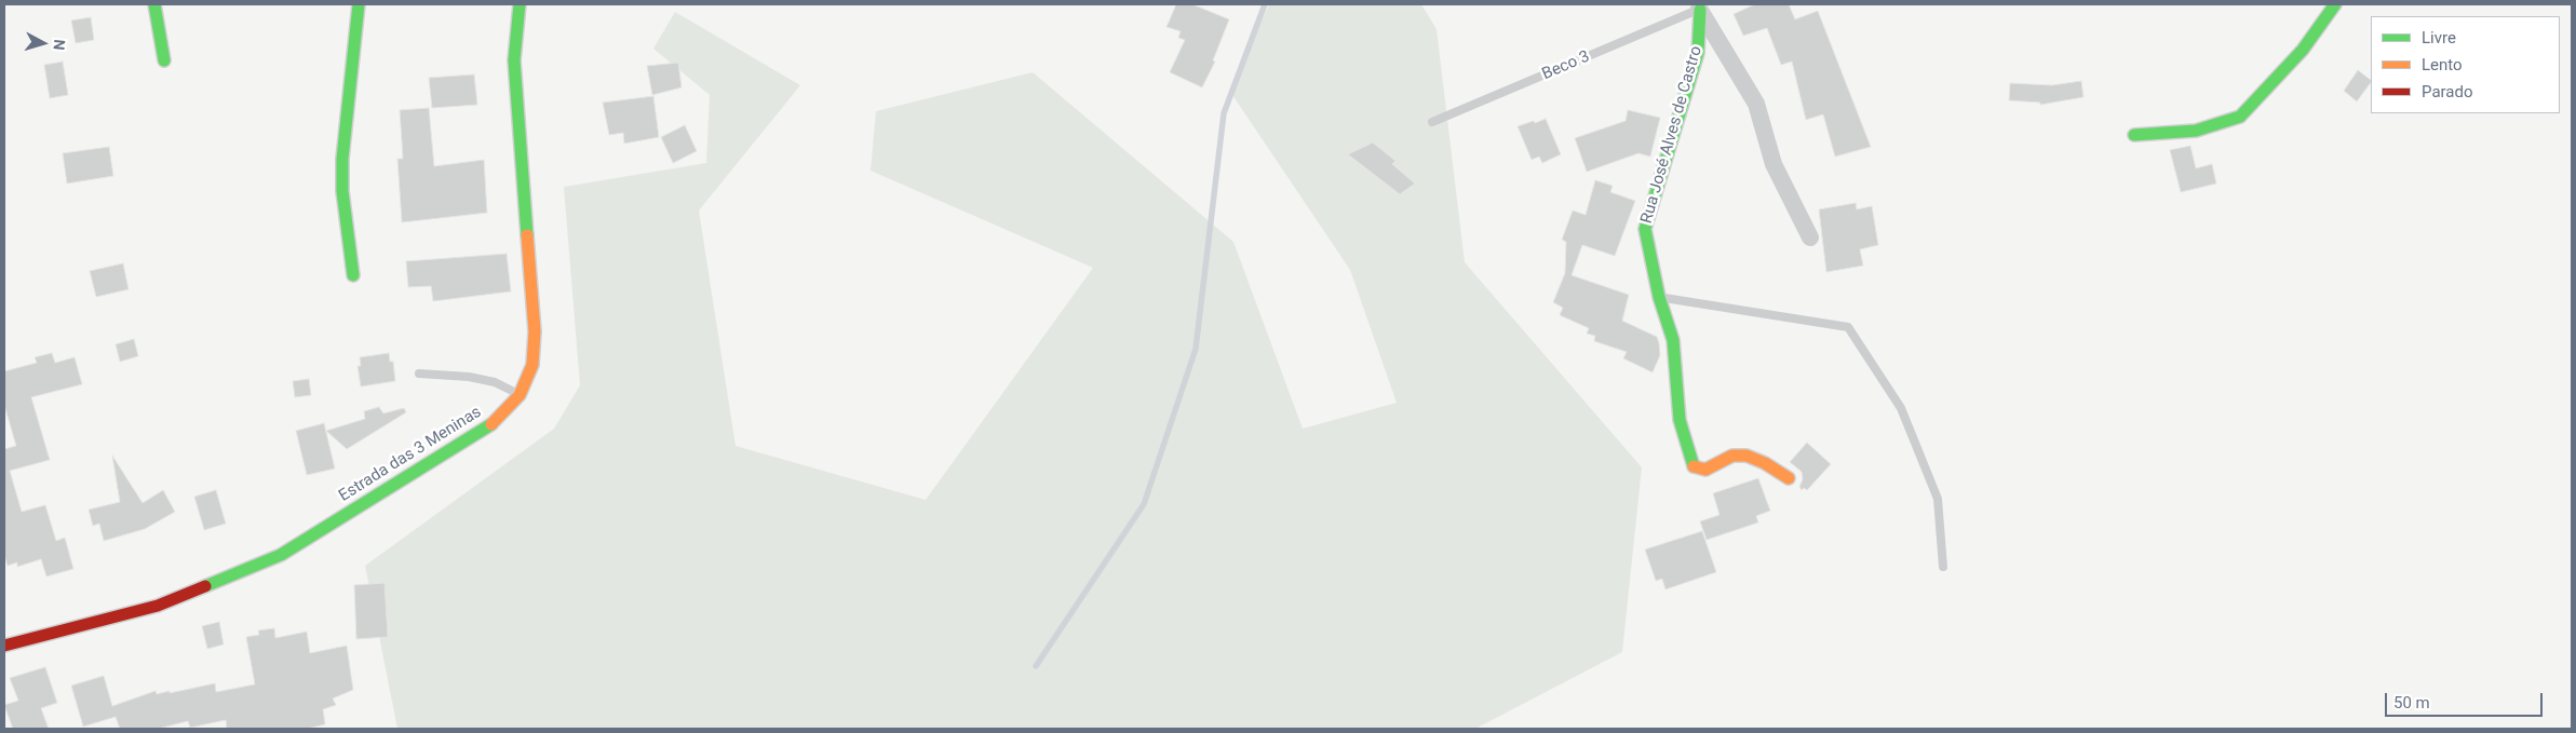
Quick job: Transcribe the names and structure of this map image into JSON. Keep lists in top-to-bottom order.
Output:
{
  "streets": {
    "street": ["Rua José Alves de Castro", "Estrada das 3 Meninas"],
    "lane": ["Beco 3"]
  },
  "crossings": [
    ["Beco 3", "Rua José Alves de Castro"]
  ],
  "legend": ["Livre", "Lento", "Parado"],
  "scale_bar": "50 m",
  "north": "right"
}
